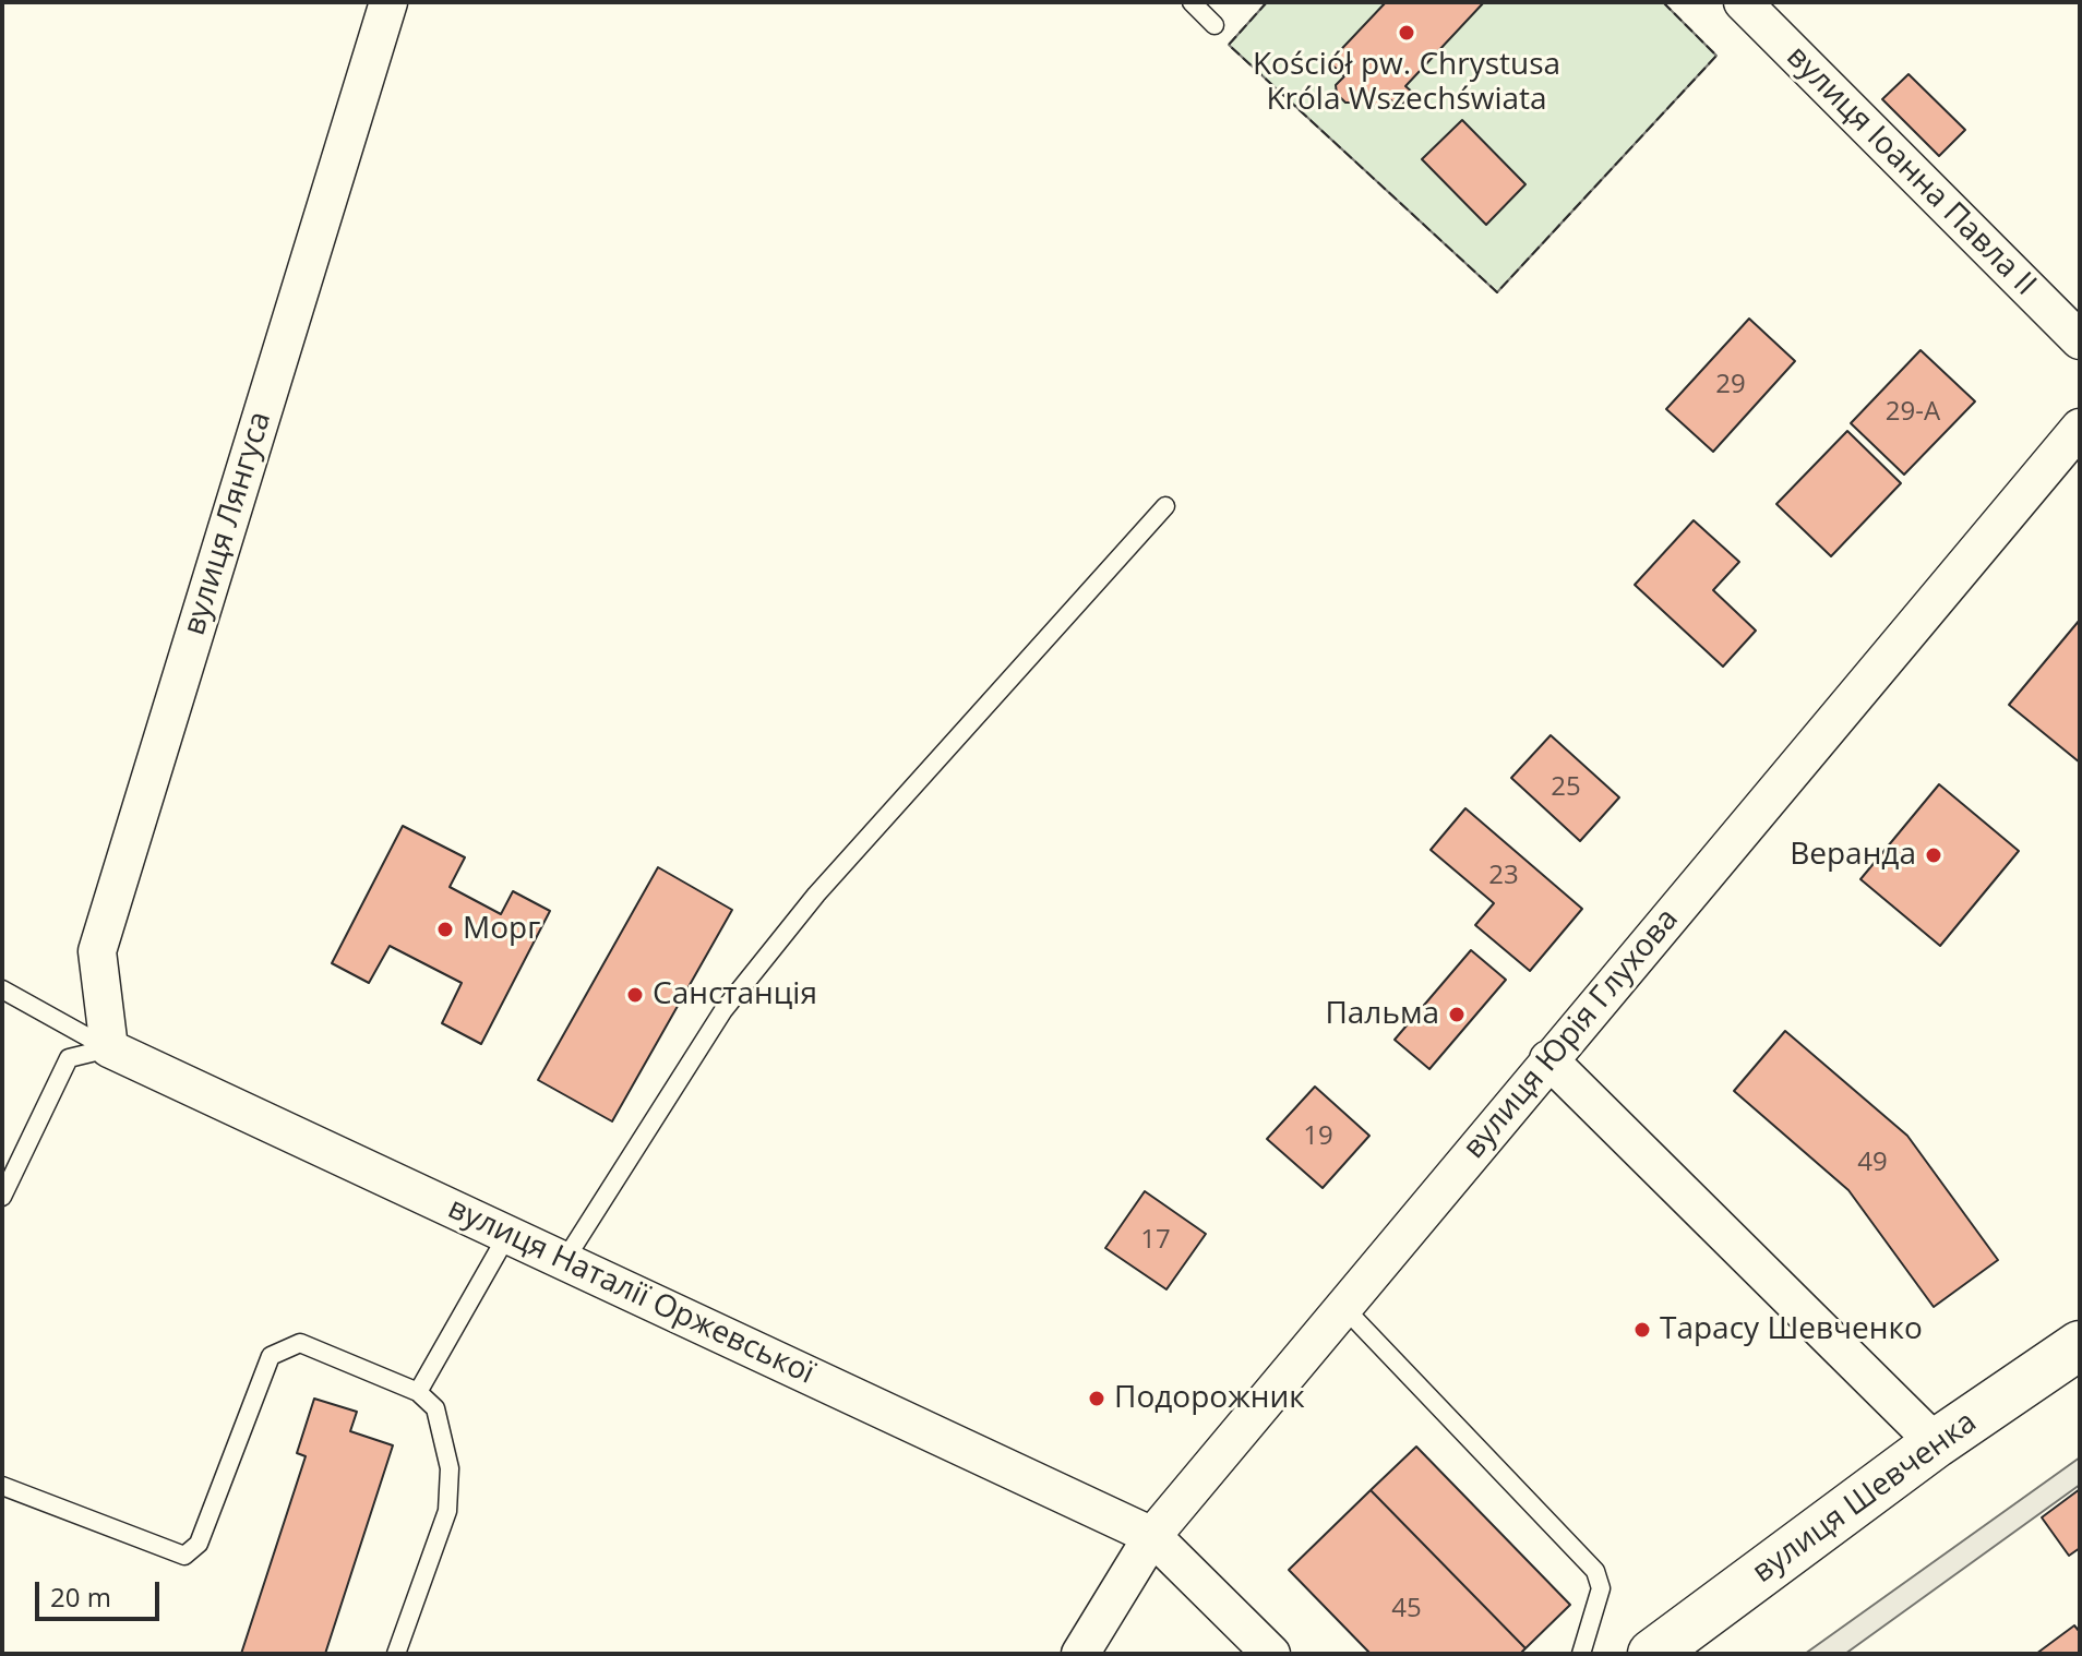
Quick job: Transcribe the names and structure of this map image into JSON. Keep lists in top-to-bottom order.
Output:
{
  "streets": {
    "main road": ["вулиця Шевченка"],
    "street": [
      "вулиця Іоанна Павла II",
      "вулиця Лянгуса",
      "вулиця Юрія Глухова",
      "вулиця Наталії Оржевської"
    ]
  },
  "crossings": [
    ["вулиця Лянгуса", "вулиця Наталії Оржевської"],
    ["вулиця Юрія Глухова", "вулиця Наталії Оржевської"]
  ],
  "places": [
    "Kościół pw. Chrystusa Króla Wszechświata",
    "Веранда",
    "Морг",
    "Санстанція",
    "Пальма",
    "Тарасу Шевченко",
    "Подорожник"
  ],
  "house_numbers": [
    "29",
    "29-А",
    "25",
    "23",
    "19",
    "49",
    "17",
    "45"
  ],
  "scale_bar": "20 m"
}
